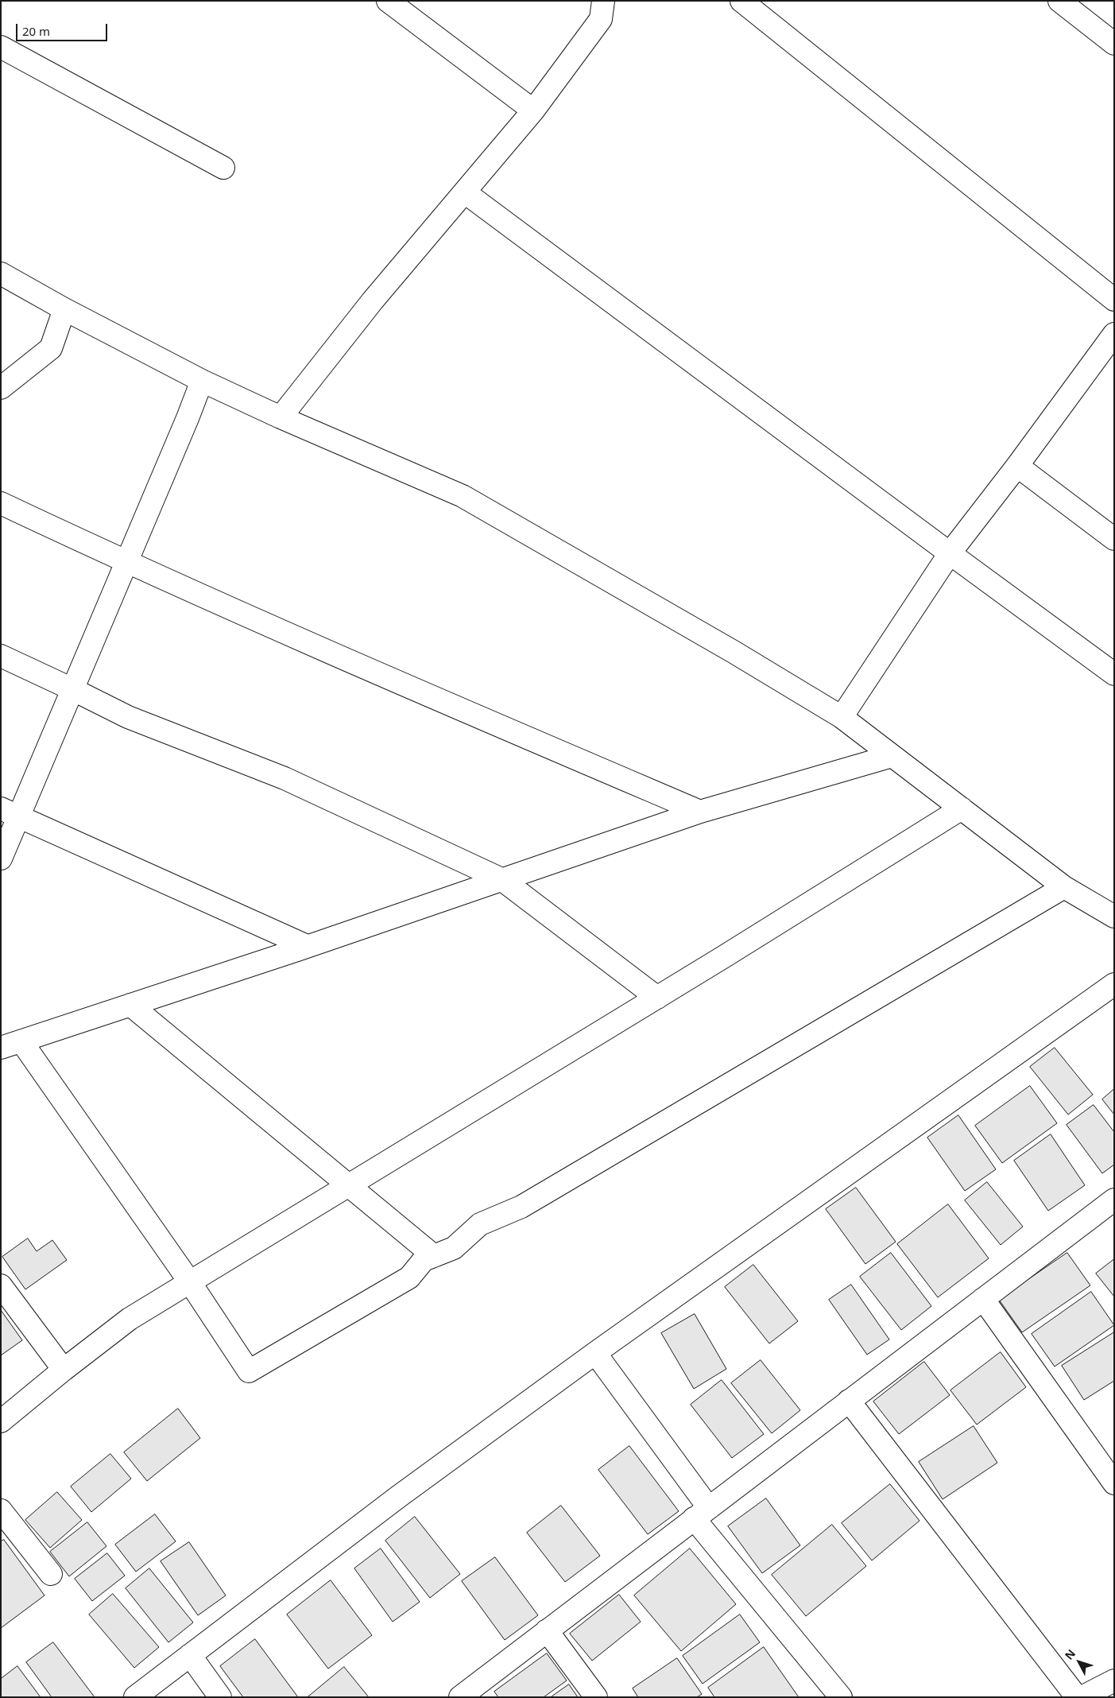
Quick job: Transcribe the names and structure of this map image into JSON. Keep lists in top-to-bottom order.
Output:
{
  "scale_bar": "20 m",
  "north": "top left"
}
